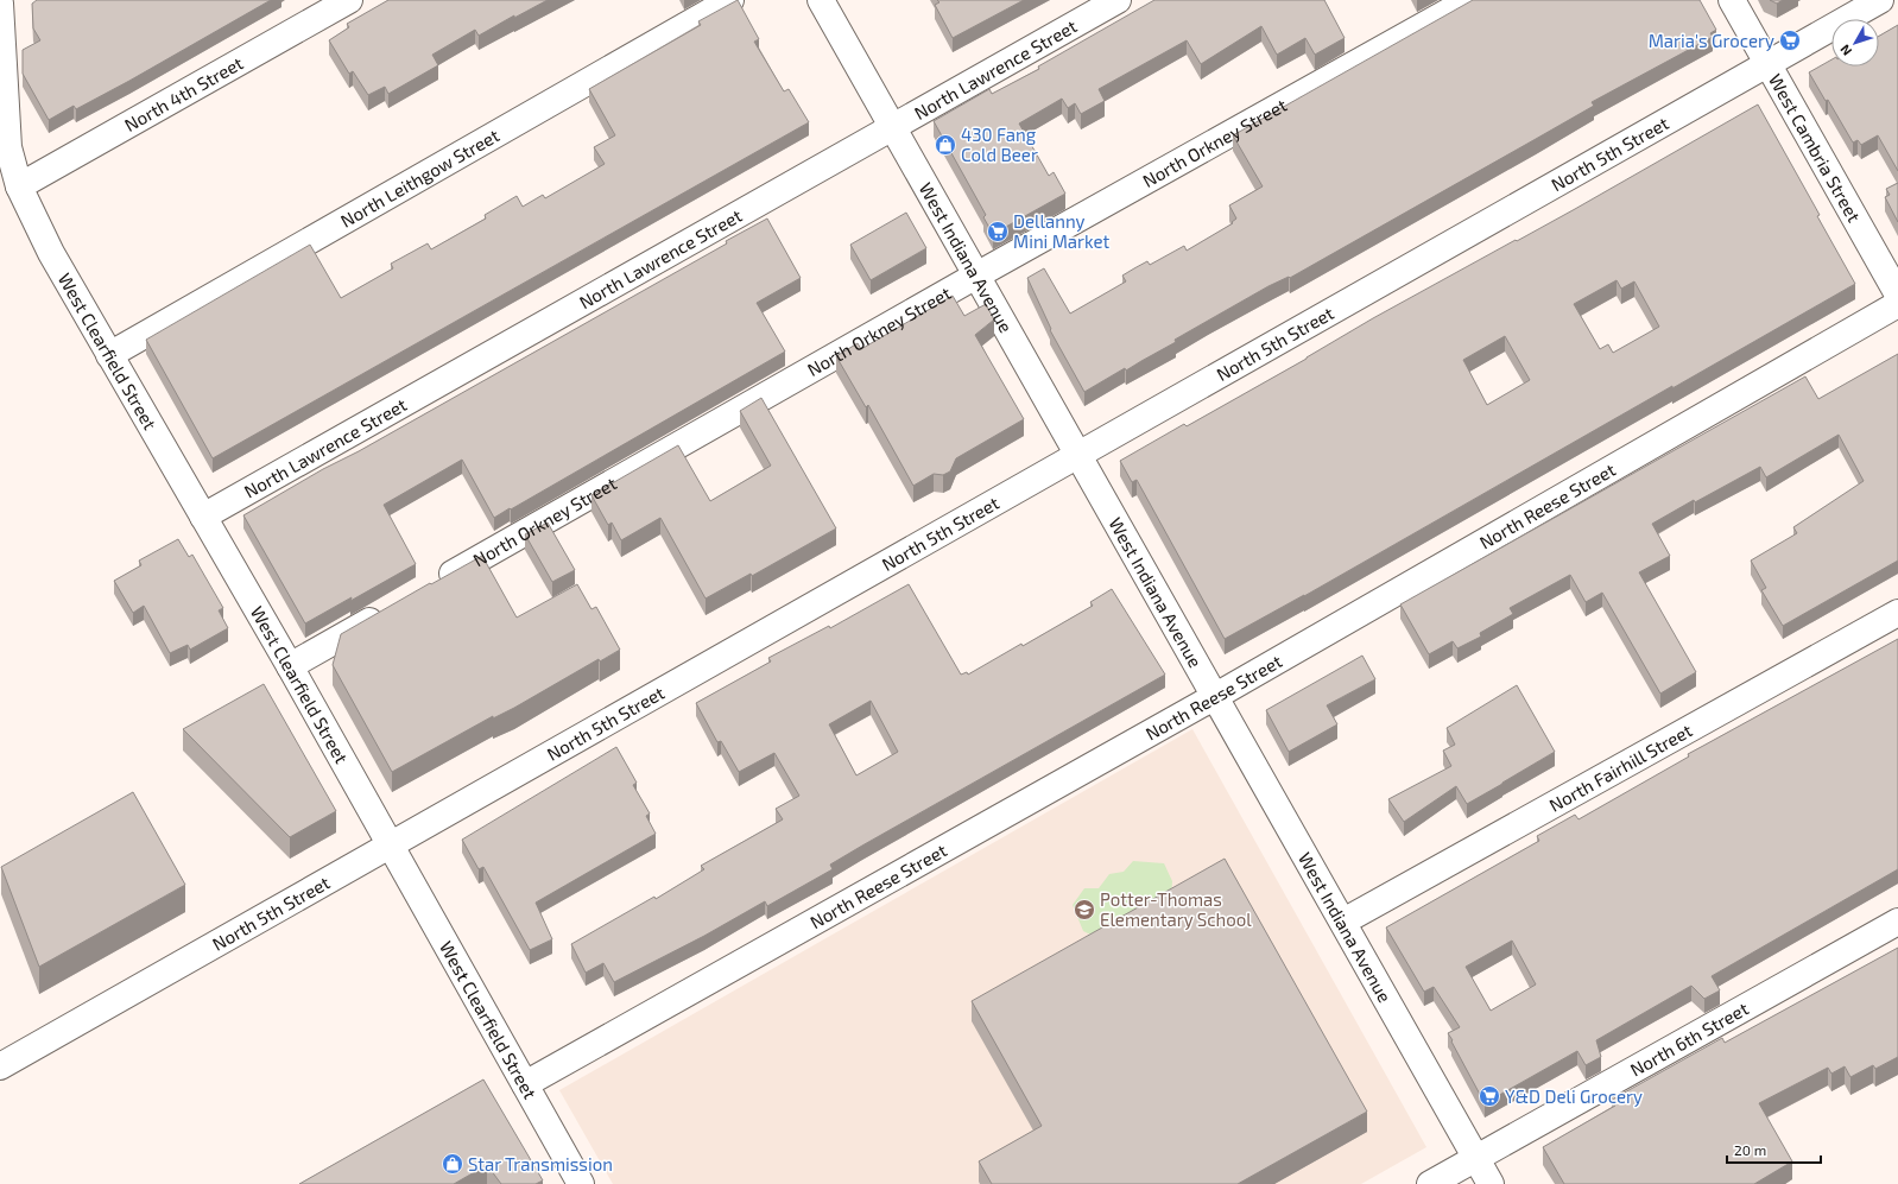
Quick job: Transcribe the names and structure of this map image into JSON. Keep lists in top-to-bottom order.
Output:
{
  "streets": {
    "street": [
      "North Lawrence Street",
      "North 4th Street",
      "North Orkney Street",
      "West Cambria Street",
      "North 5th Street",
      "North Leithgow Street",
      "West Indiana Avenue",
      "West Clearfield Street",
      "North Reese Street",
      "North Fairhill Street",
      "North 6th Street"
    ]
  },
  "crossings": [
    ["North Lawrence Street", "West Indiana Avenue"],
    ["North Lawrence Street", "West Clearfield Street"],
    ["North 4th Street", "West Clearfield Street"],
    ["North Orkney Street", "West Indiana Avenue"],
    ["West Cambria Street", "North 5th Street"],
    ["North 5th Street", "West Indiana Avenue"],
    ["North 5th Street", "West Clearfield Street"],
    ["North Leithgow Street", "West Clearfield Street"],
    ["West Indiana Avenue", "North Reese Street"],
    ["West Indiana Avenue", "North Fairhill Street"],
    ["West Indiana Avenue", "North 6th Street"],
    ["West Clearfield Street", "North Reese Street"]
  ],
  "places": {
    "supermarket": ["Maria's Grocery", "Dellanny Mini Market", "Y&D Deli Grocery"],
    "shop": ["430 Fang Cold Beer", "Star Transmission"],
    "school or university": ["Potter-Thomas Elementary School"]
  },
  "scale_bar": "20 m",
  "north": "bottom left"
}
